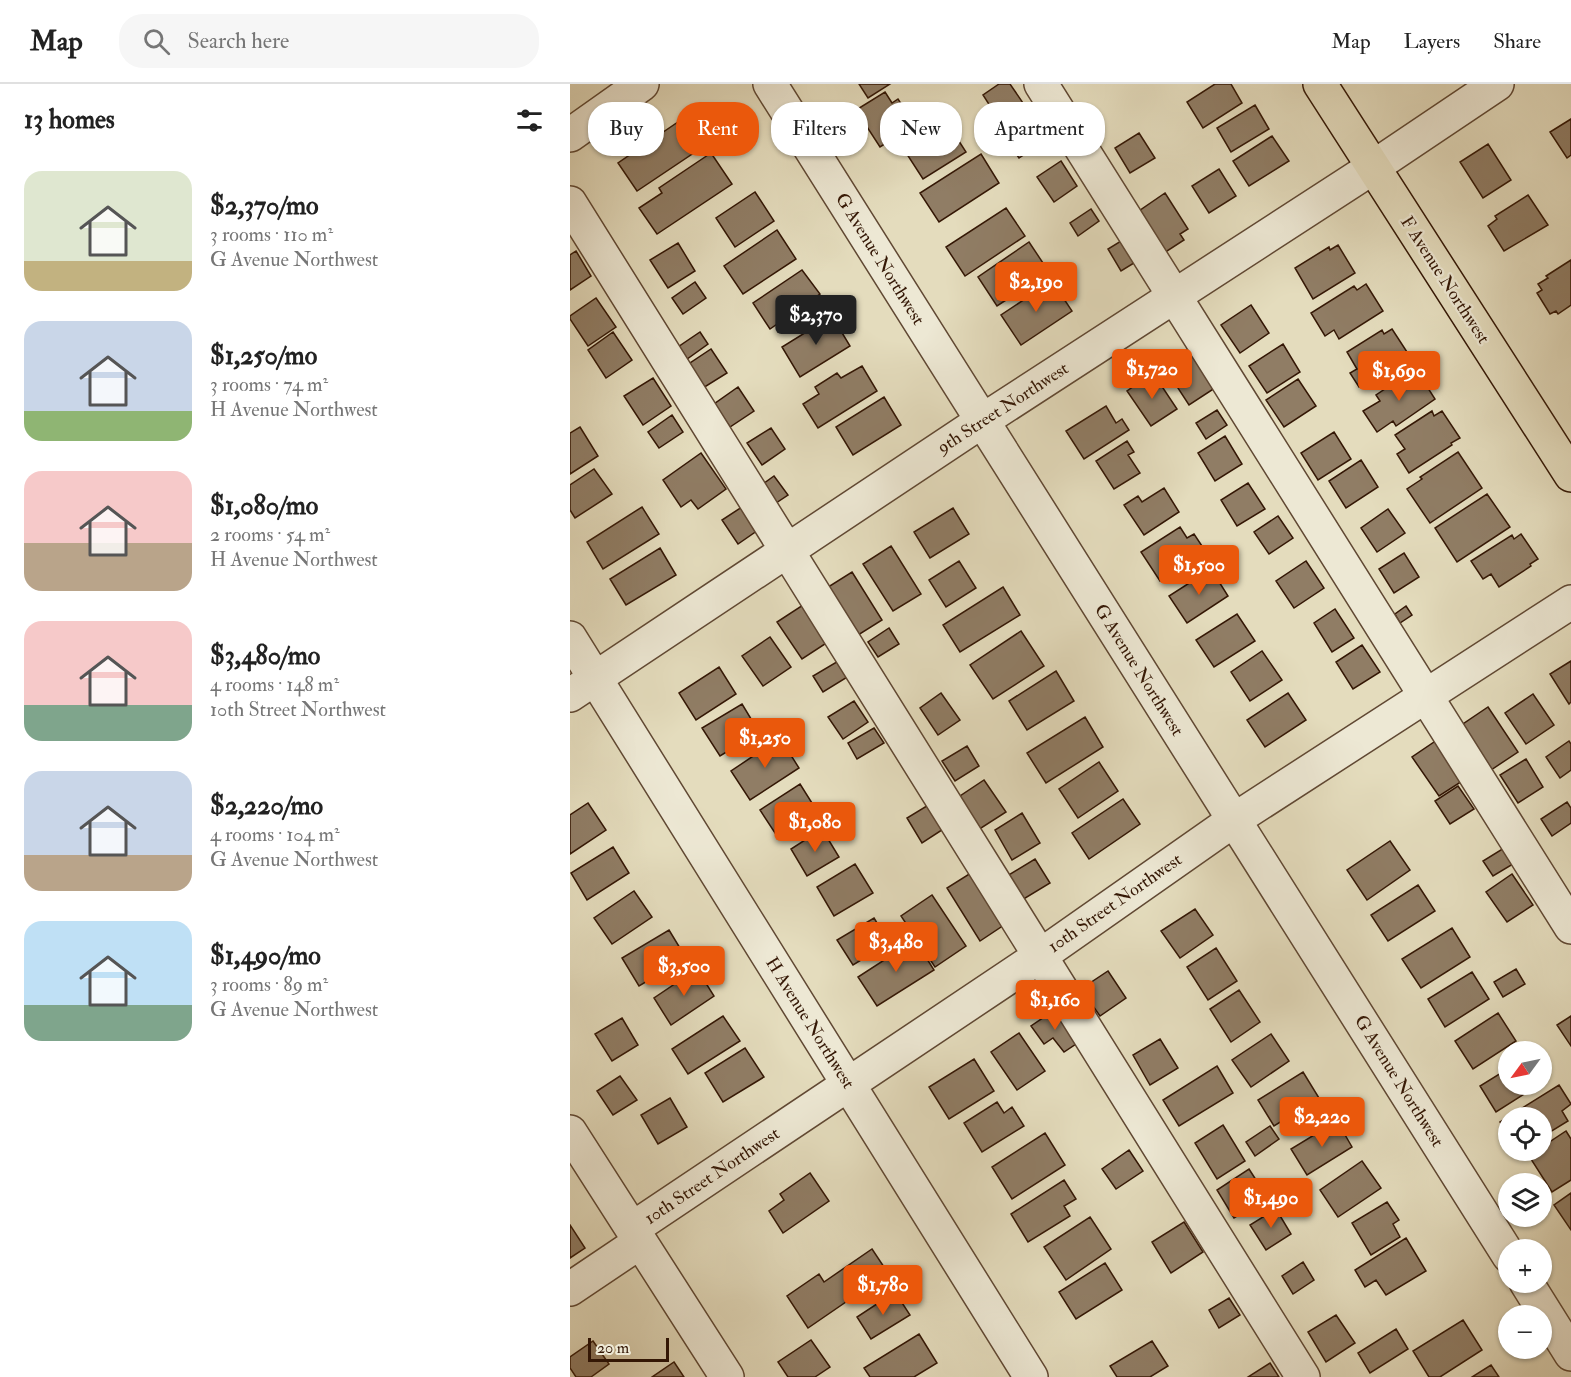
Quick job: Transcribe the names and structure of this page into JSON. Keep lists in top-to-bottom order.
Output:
{
  "streets": {
    "main road": ["F Avenue Northwest"],
    "street": [
      "G Avenue Northwest",
      "9th Street Northwest",
      "10th Street Northwest",
      "H Avenue Northwest"
    ]
  },
  "crossings": [
    ["G Avenue Northwest", "9th Street Northwest"],
    ["G Avenue Northwest", "10th Street Northwest"],
    ["F Avenue Northwest", "9th Street Northwest"],
    ["9th Street Northwest", "H Avenue Northwest"],
    ["10th Street Northwest", "H Avenue Northwest"]
  ],
  "scale_bar": "20 m",
  "north": "bottom left",
  "page": {
    "header": "Map",
    "search": "Search here",
    "nav": ["Map", "Layers", "Share"],
    "heading": "13 homes",
    "chip": [
      "Buy",
      "Rent",
      "Filters",
      "New",
      "Apartment"
    ],
    "list": [
      {
        "name": "$2,370/mo",
        "note": "3 rooms · 110 m² · G Avenue Northwest"
      },
      {
        "name": "$1,250/mo",
        "note": "3 rooms · 74 m² · H Avenue Northwest"
      },
      {
        "name": "$1,080/mo",
        "note": "2 rooms · 54 m² · H Avenue Northwest"
      },
      {
        "name": "$3,480/mo",
        "note": "4 rooms · 148 m² · 10th Street Northwest"
      },
      {
        "name": "$2,220/mo",
        "note": "4 rooms · 104 m² · G Avenue Northwest"
      },
      {
        "name": "$1,490/mo",
        "note": "3 rooms · 89 m² · G Avenue Northwest"
      }
    ],
    "price": [
      "$2,190",
      "$2,370",
      "$1,720",
      "$1,690",
      "$1,500",
      "$1,250",
      "$1,080",
      "$3,480",
      "$3,500",
      "$1,160",
      "$2,220",
      "$1,490",
      "$1,780"
    ],
    "map_buttons": ["+", "−"],
    "scale": "20 m"
  }
}
